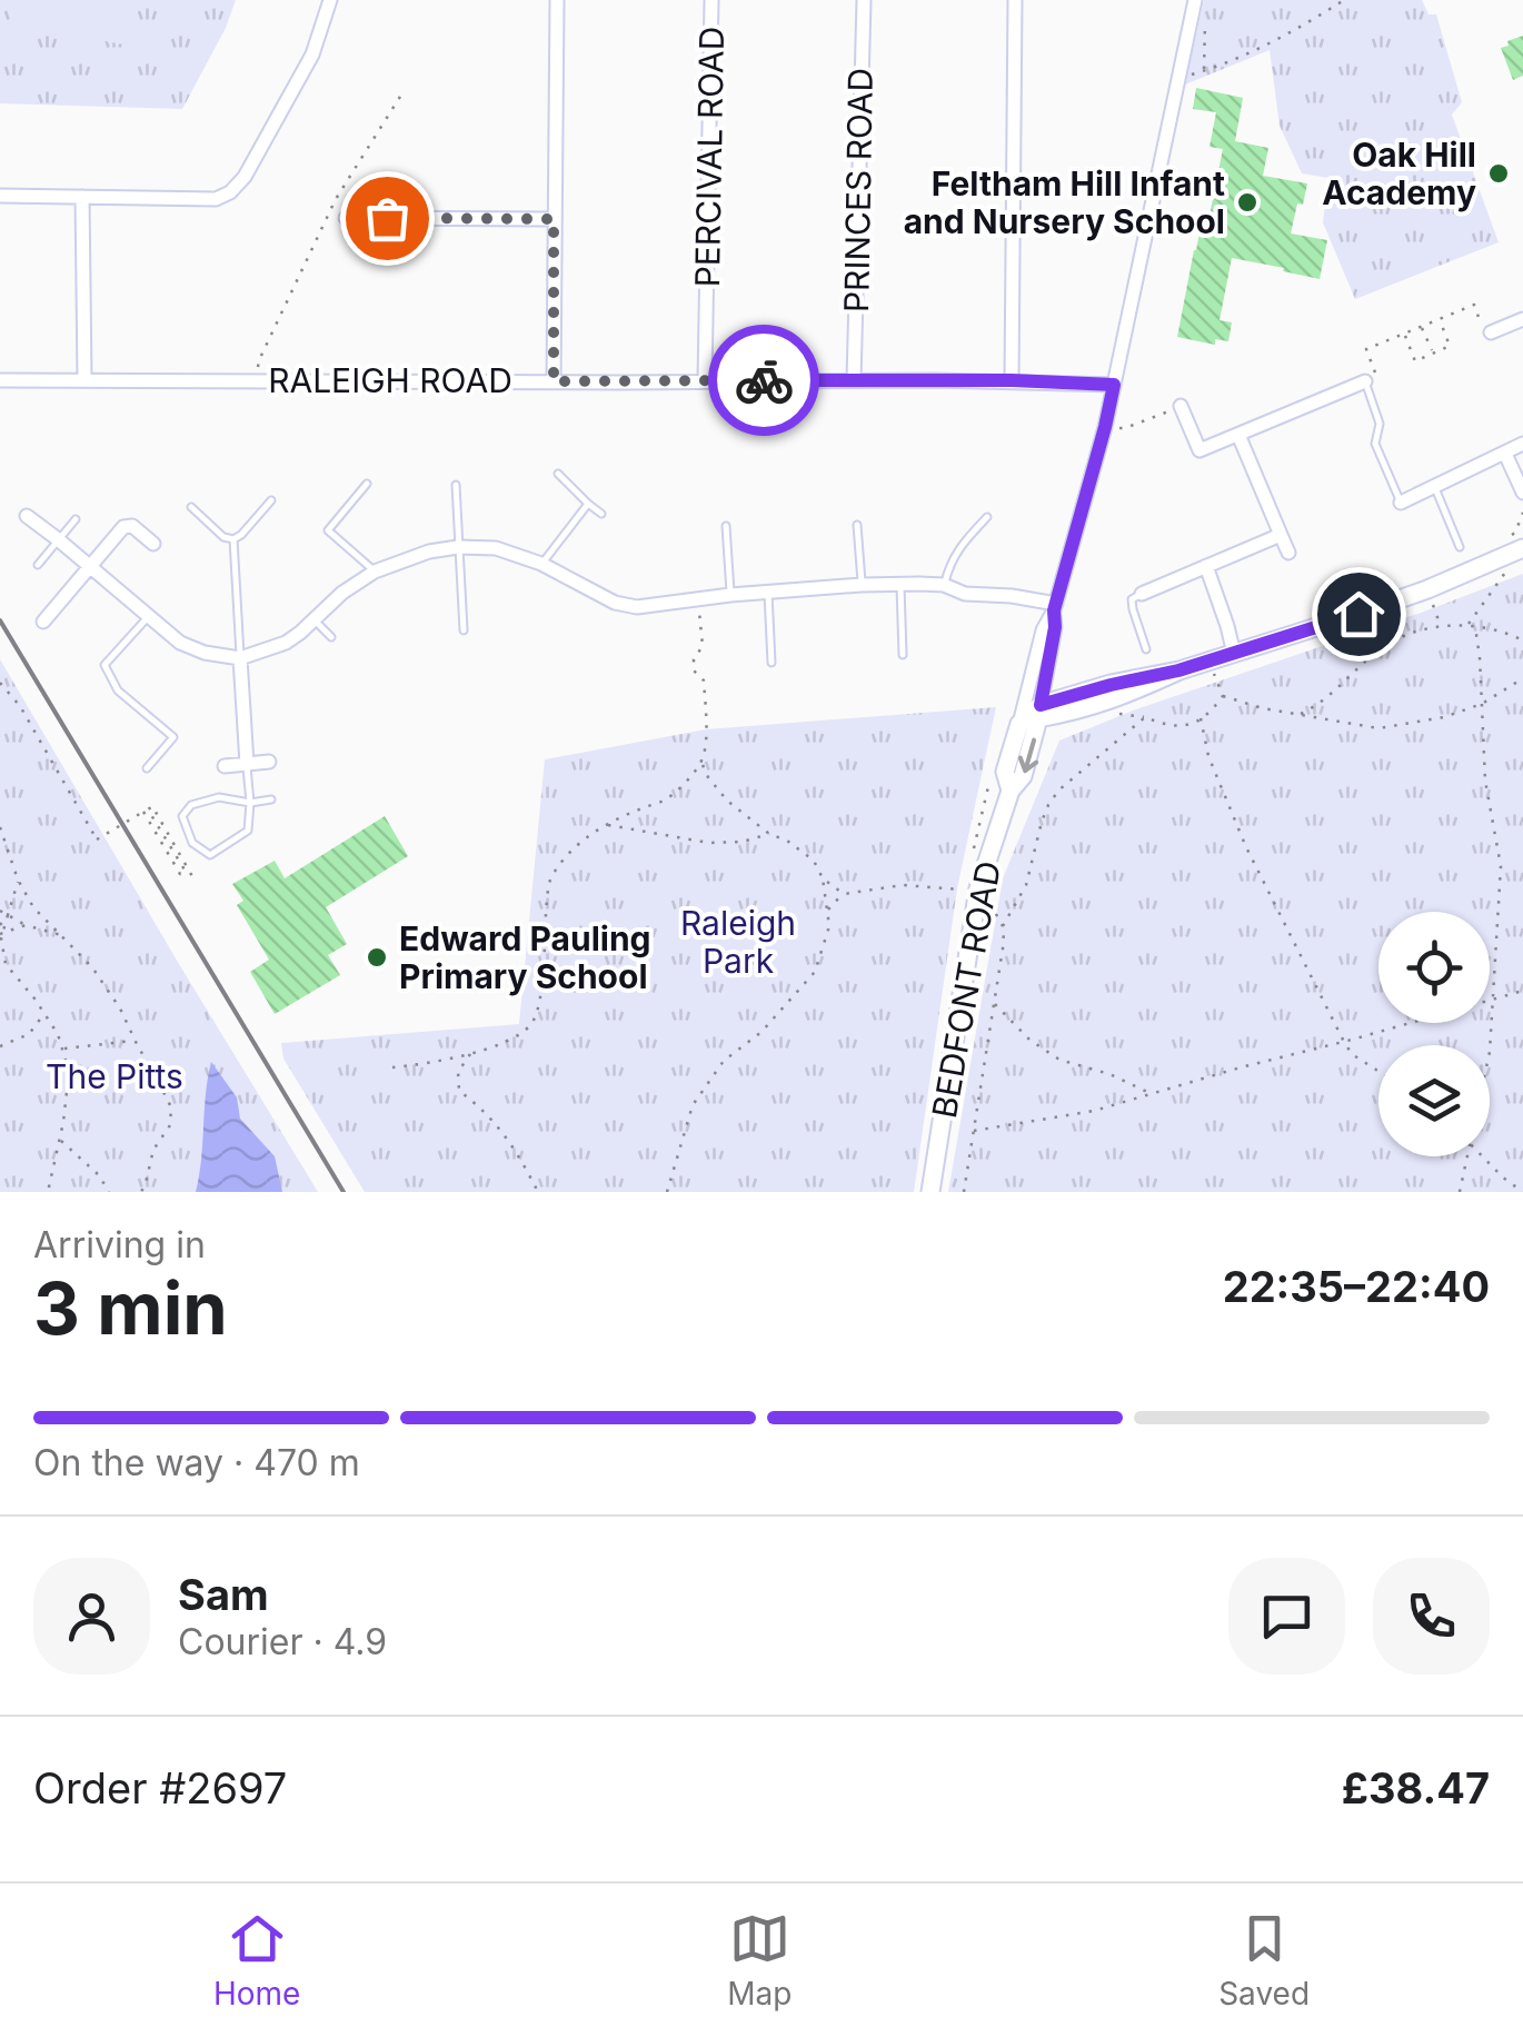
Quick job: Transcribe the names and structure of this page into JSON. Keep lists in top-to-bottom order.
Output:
{
  "streets": {
    "street": [
      "PERCIVAL ROAD",
      "PRINCES ROAD",
      "RALEIGH ROAD",
      "BEDFONT ROAD"
    ]
  },
  "crossings": [
    ["PERCIVAL ROAD", "RALEIGH ROAD"],
    ["PRINCES ROAD", "RALEIGH ROAD"],
    ["RALEIGH ROAD", "BEDFONT ROAD"]
  ],
  "parks": ["Raleigh Park", "The Pitts"],
  "places": ["Oak Hill Academy", "Feltham Hill Infant and Nursery School", "Edward Pauling Primary School"],
  "page": {
    "heading": ["3 min", "Arriving in", "22:35–22:40"],
    "panel": [
      "Sam",
      "Courier · 4.9",
      "Order #2697",
      "£38.47"
    ],
    "bar": "On the way · 470 m",
    "tabs": ["Home", "Map", "Saved"]
  }
}
